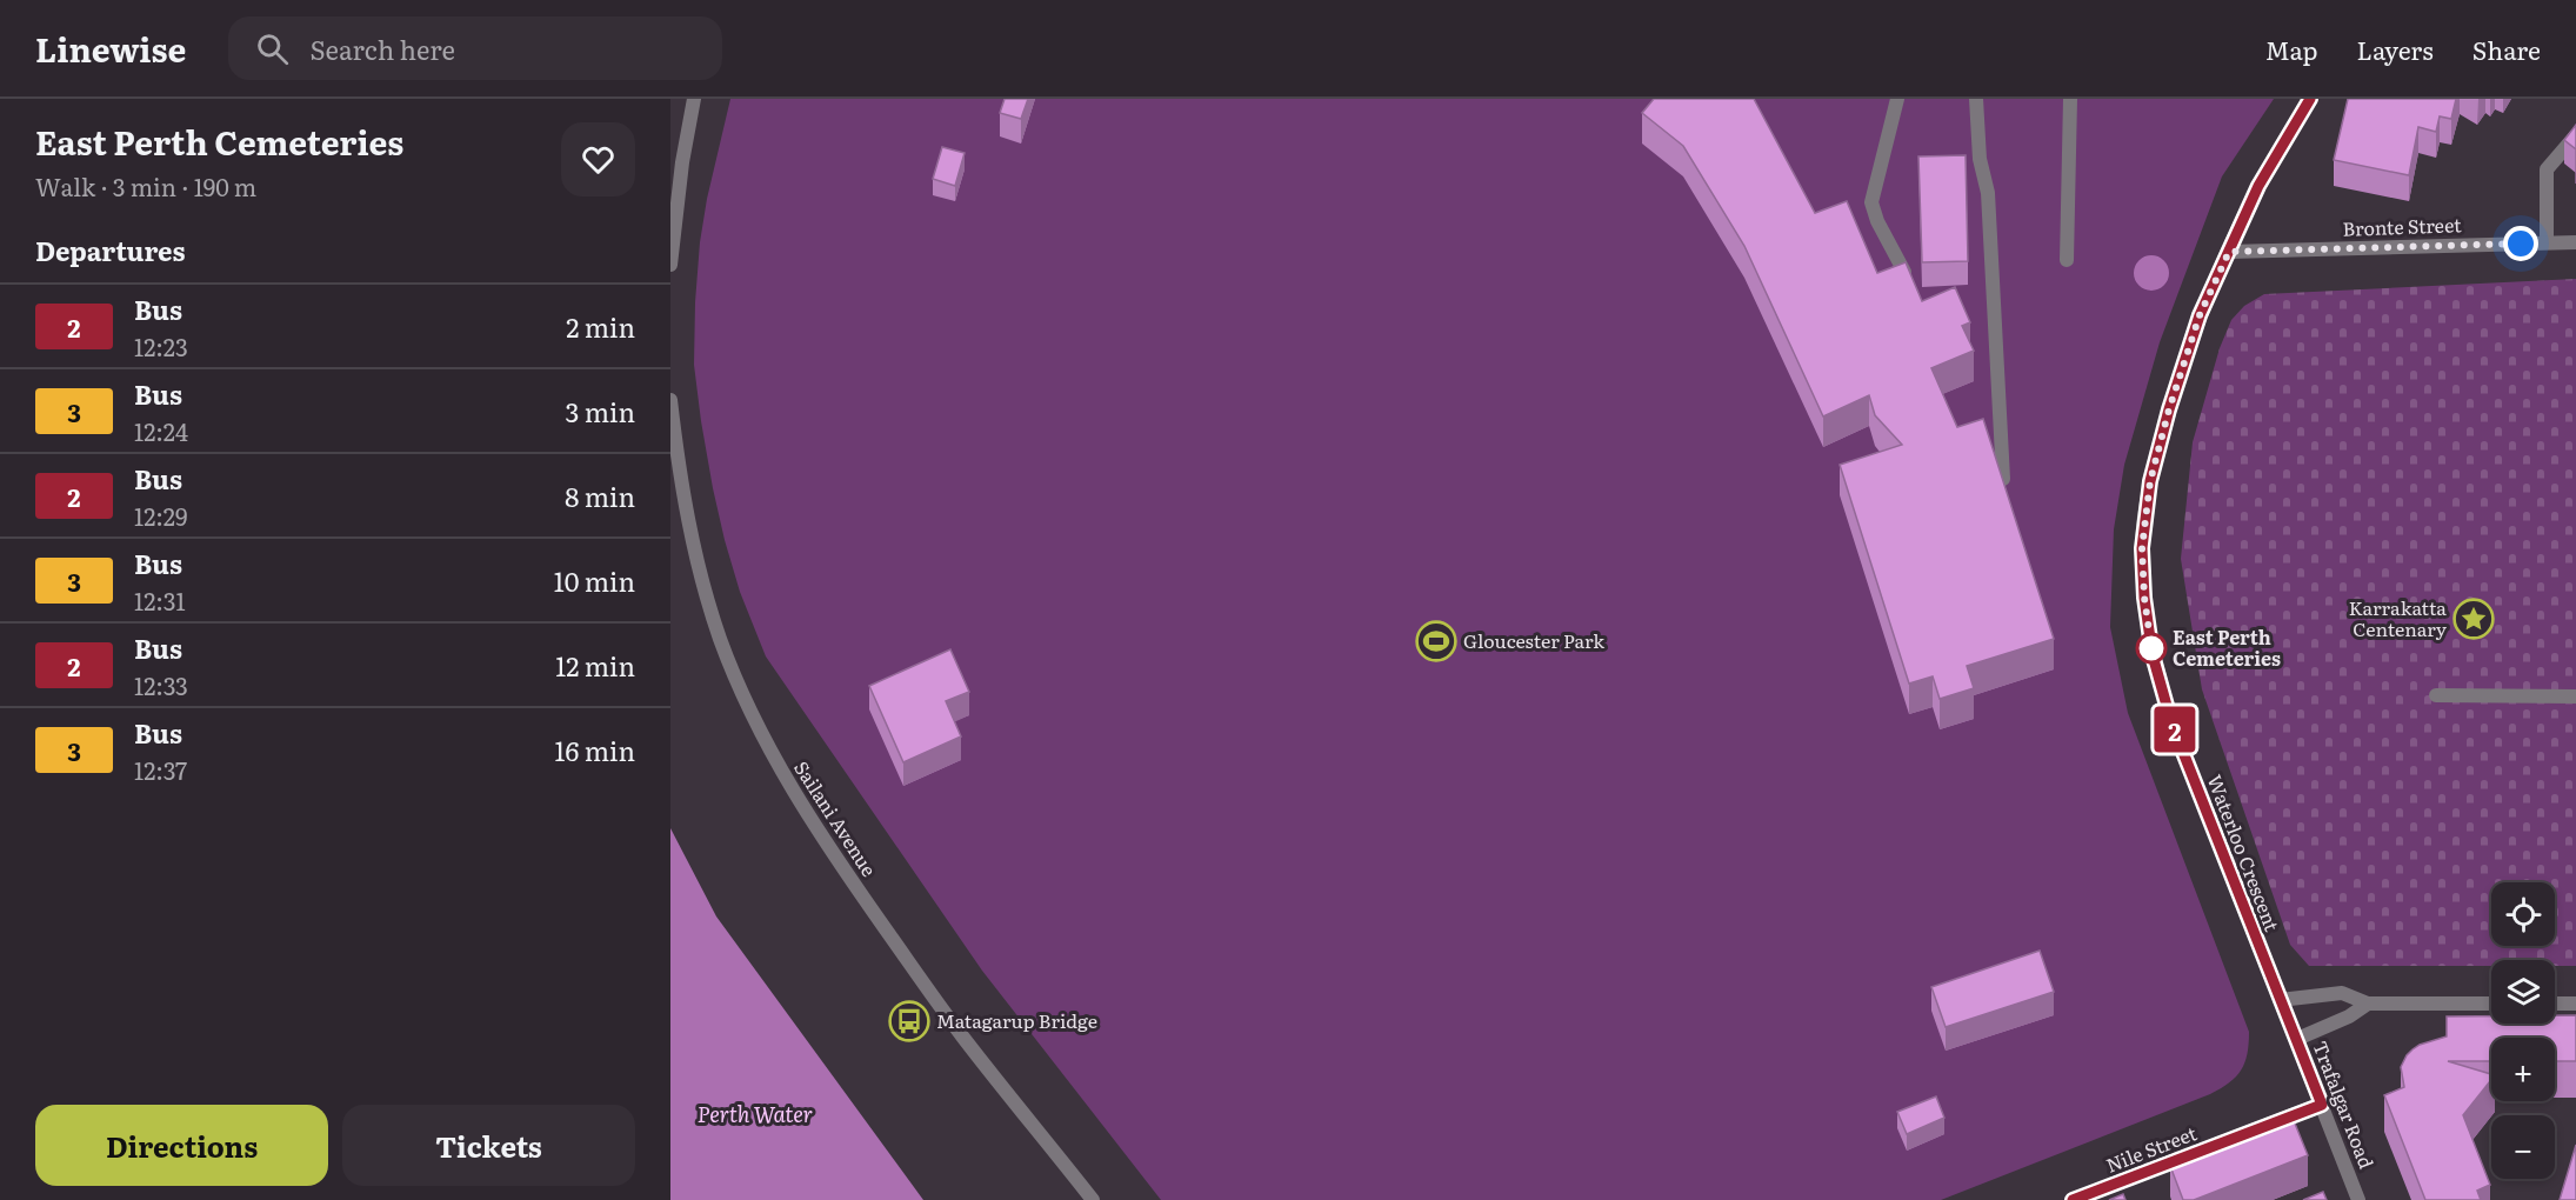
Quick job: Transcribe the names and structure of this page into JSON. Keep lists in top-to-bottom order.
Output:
{
  "streets": {
    "street": [
      "Bronte Street",
      "Sailani Avenue",
      "Waterloo Crescent",
      "Trafalgar Road",
      "Nile Street"
    ]
  },
  "crossings": [
    ["Bronte Street", "Waterloo Crescent"],
    ["Waterloo Crescent", "Trafalgar Road"],
    ["Trafalgar Road", "Nile Street"]
  ],
  "water": ["Perth Water"],
  "places": {
    "place": ["Karrakatta Centenary"],
    "sports": ["Gloucester Park"],
    "other": ["East Perth Cemeteries"],
    "bus stop": ["Matagarup Bridge"]
  },
  "lines": ["bus line 2"],
  "page": {
    "header": "Linewise",
    "search": "Search here",
    "nav": ["Map", "Layers", "Share"],
    "heading": [
      ["East Perth Cemeteries", "Walk · 3 min · 190 m"],
      "Departures"
    ],
    "on_map": "2",
    "list": [
      {
        "mark": "2",
        "name": "Bus",
        "note": "12:23",
        "value": "2 min"
      },
      {
        "mark": "3",
        "name": "Bus",
        "note": "12:24",
        "value": "3 min"
      },
      {
        "mark": "2",
        "name": "Bus",
        "note": "12:29",
        "value": "8 min"
      },
      {
        "mark": "3",
        "name": "Bus",
        "note": "12:31",
        "value": "10 min"
      },
      {
        "mark": "2",
        "name": "Bus",
        "note": "12:33",
        "value": "12 min"
      },
      {
        "mark": "3",
        "name": "Bus",
        "note": "12:37",
        "value": "16 min"
      }
    ],
    "map_buttons": ["+", "−"],
    "buttons": ["Directions", "Tickets"]
  }
}
